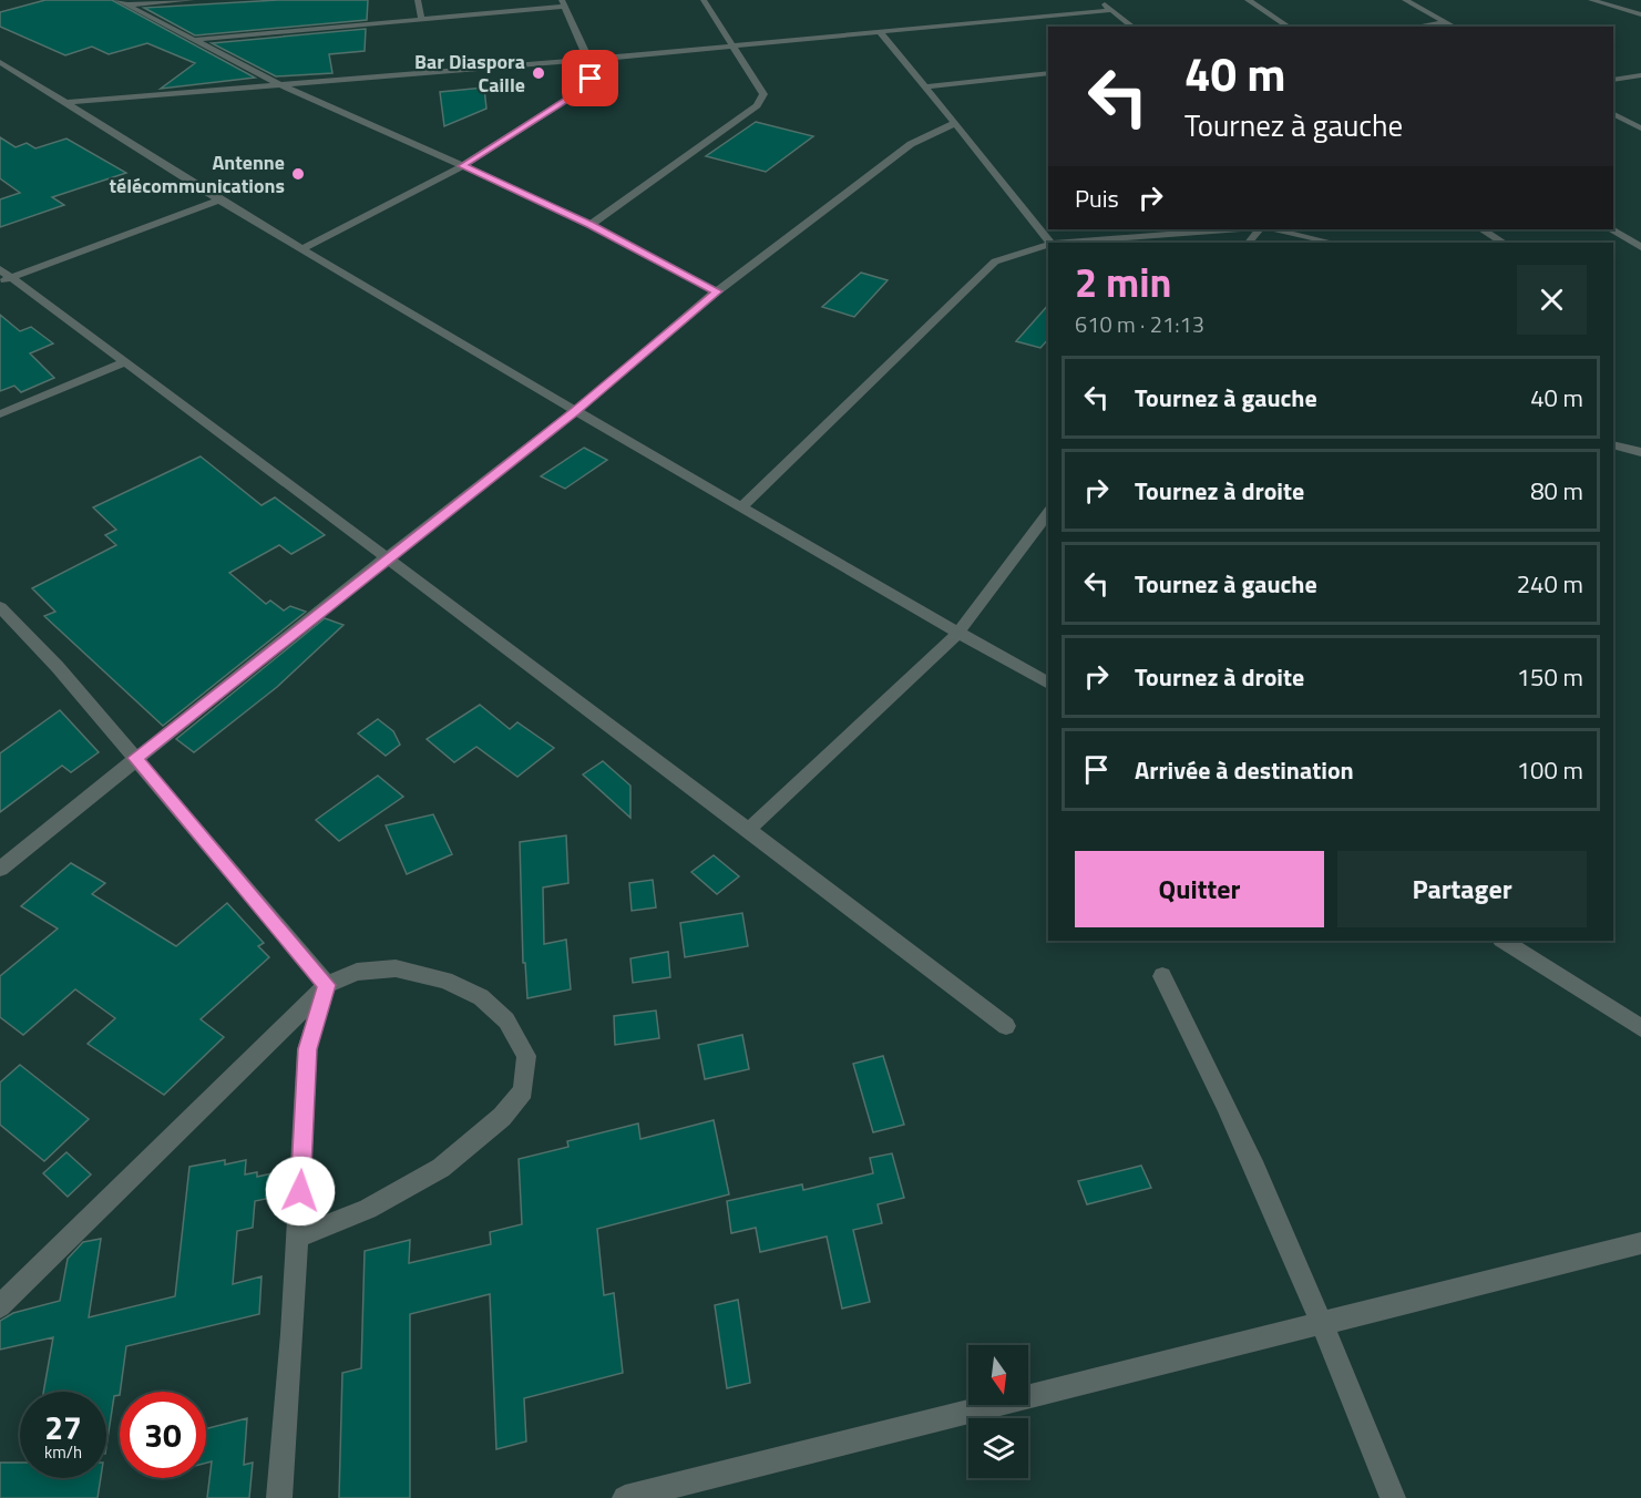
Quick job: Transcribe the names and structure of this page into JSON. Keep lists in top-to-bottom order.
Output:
{
  "places": ["Bar Diaspora Caille", "Antenne télécommunications"],
  "north": "bottom",
  "page": {
    "turn": ["40 m", "Tournez à gauche"],
    "then": "Puis",
    "heading": ["2 min", "610 m · 21:13"],
    "list": [
      {
        "name": "Tournez à gauche",
        "value": "40 m"
      },
      {
        "name": "Tournez à droite",
        "value": "80 m"
      },
      {
        "name": "Tournez à gauche",
        "value": "240 m"
      },
      {
        "name": "Tournez à droite",
        "value": "150 m"
      },
      {
        "name": "Arrivée à destination",
        "value": "100 m"
      }
    ],
    "buttons": ["Quitter", "Partager"],
    "speed": "27 km/h",
    "limit": "30"
  }
}
